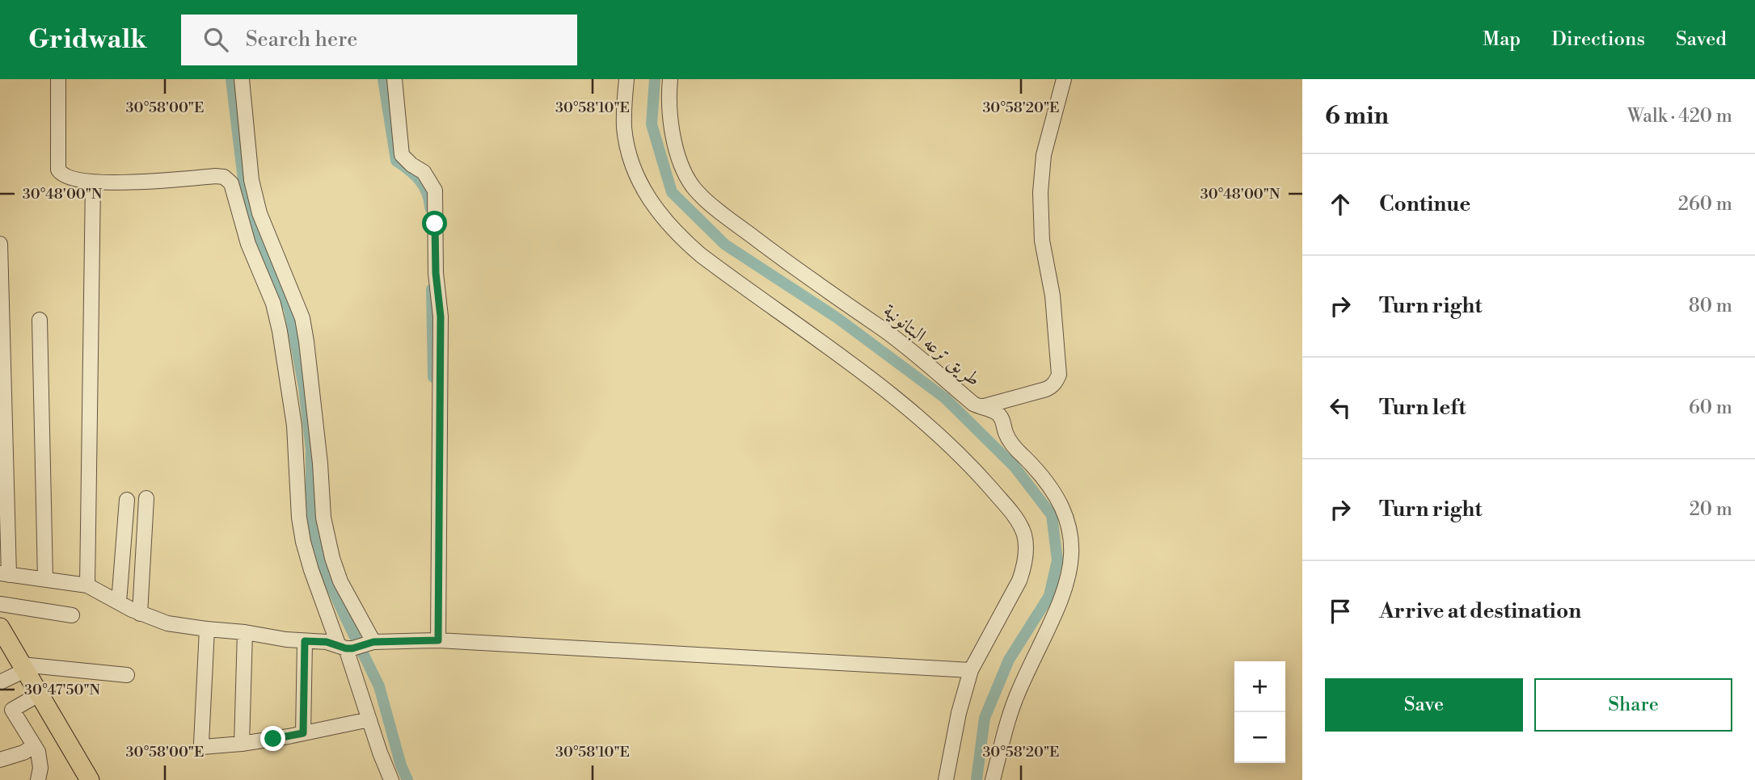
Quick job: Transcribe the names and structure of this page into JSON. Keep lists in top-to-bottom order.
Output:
{
  "streets": {
    "street": ["طريق ترعه البتانونية"]
  },
  "page": {
    "header": "Gridwalk",
    "search": "Search here",
    "nav": ["Map", "Directions", "Saved"],
    "heading": ["6 min", "Walk · 420 m"],
    "list": [
      ["Continue", "260 m"],
      ["Turn right", "80 m"],
      ["Turn left", "60 m"],
      ["Turn right", "20 m"],
      "Arrive at destination"
    ],
    "map_buttons": ["+", "−"],
    "buttons": ["Save", "Share"]
  },
  "coordinates": [
    "30°58'00\"E",
    "30°58'10\"E",
    "30°58'20\"E",
    "30°48'00\"N",
    "30°47'50\"N"
  ]
}
